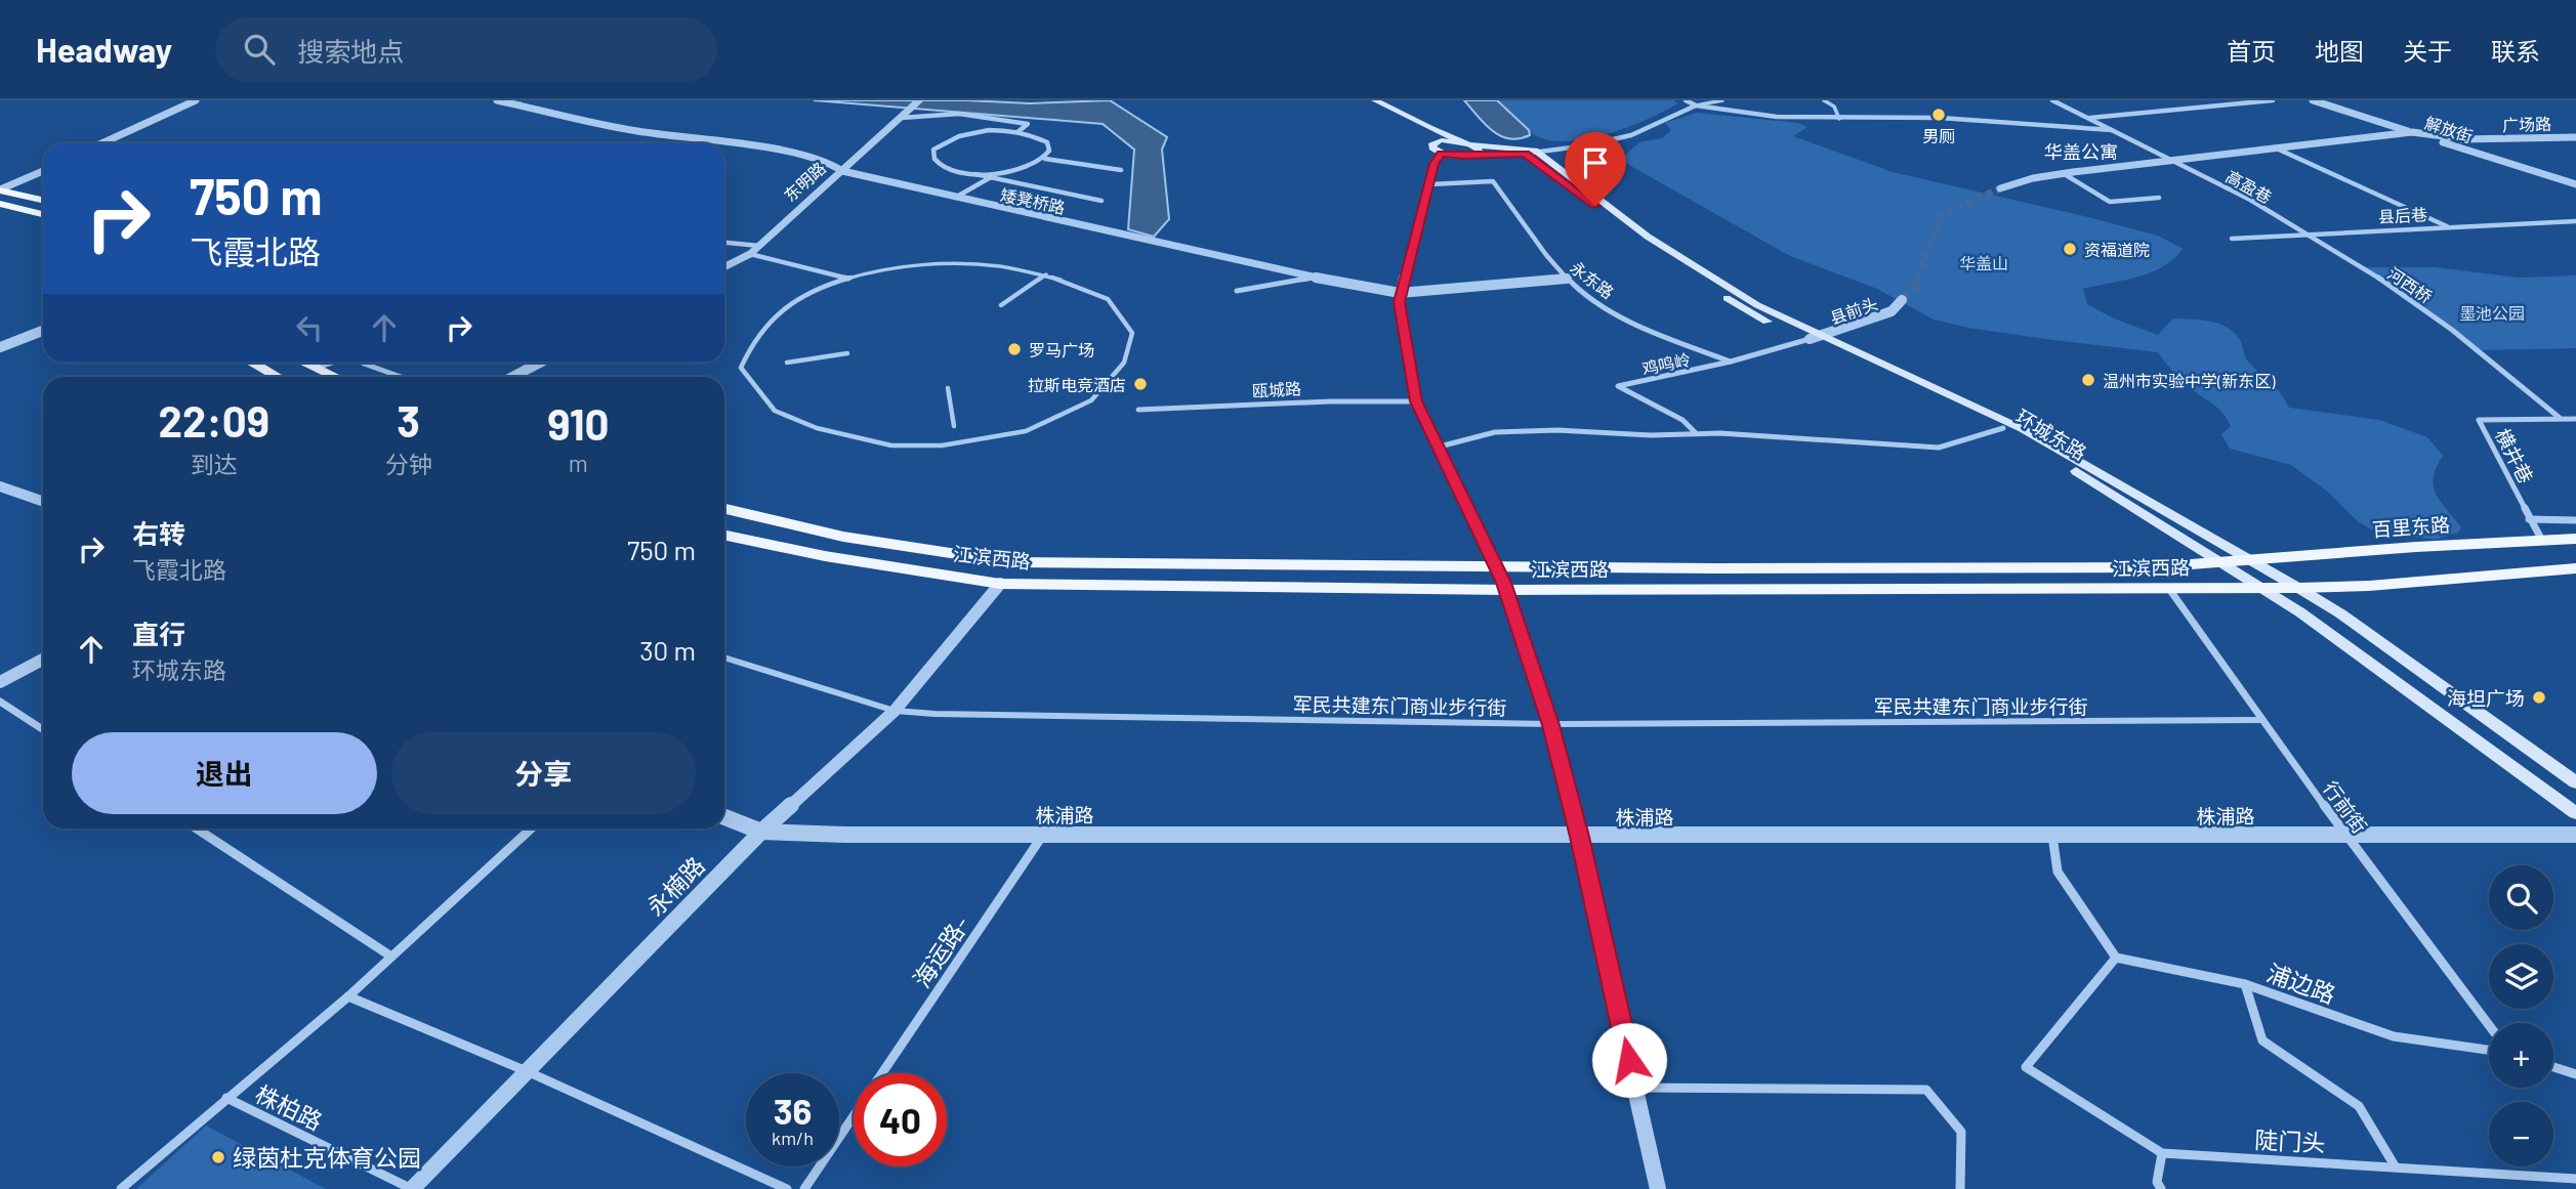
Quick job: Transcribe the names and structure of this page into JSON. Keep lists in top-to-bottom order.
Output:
{
  "streets": {
    "main road": ["环城东路", "百里东路", "江滨西路"],
    "street": [
      "广场路",
      "解放街",
      "东明路",
      "高盈巷",
      "矮凳桥路",
      "县后巷",
      "永东路",
      "河西桥",
      "县前头",
      "鸡鸣岭",
      "瓯城路",
      "横井巷",
      "军民共建东门商业步行街",
      "行前街",
      "株浦路",
      "永楠路",
      "海运路-",
      "浦边路",
      "株柏路",
      "陡门头"
    ]
  },
  "crossings": [
    ["广场路", "解放街"],
    ["东明路", "矮凳桥路"],
    ["高盈巷", "县后巷"],
    ["高盈巷", "河西桥"],
    ["矮凳桥路", "永东路"],
    ["县后巷", "河西桥"],
    ["永东路", "鸡鸣岭"],
    ["河西桥", "横井巷"],
    ["县前头", "鸡鸣岭"],
    ["县前头", "环城东路"],
    ["鸡鸣岭", "环城东路"],
    ["环城东路", "百里东路"],
    ["环城东路", "江滨西路"],
    ["横井巷", "百里东路"],
    ["百里东路", "江滨西路"],
    ["江滨西路", "行前街"],
    ["江滨西路", "永楠路"],
    ["军民共建东门商业步行街", "行前街"],
    ["军民共建东门商业步行街", "永楠路"],
    ["行前街", "株浦路"],
    ["株浦路", "永楠路"],
    ["株浦路", "海运路-"],
    ["永楠路", "株柏路"],
    ["浦边路", "陡门头"]
  ],
  "districts": ["华盖公寓"],
  "parks": ["华盖山", "墨池公园"],
  "places": [
    "男厕",
    "资福道院",
    "罗马广场",
    "温州市实验中学(新东区)",
    "拉斯电竞酒店",
    "海坦广场",
    "绿茵杜克体育公园"
  ],
  "page": {
    "header": "Headway",
    "search": "搜索地点",
    "nav": [
      "首页",
      "地图",
      "关于",
      "联系"
    ],
    "turn": ["750 m", "飞霞北路"],
    "eta": [
      "22:09",
      "到达",
      "3",
      "分钟",
      "910",
      "m"
    ],
    "list": [
      {
        "name": "右转",
        "note": "飞霞北路",
        "value": "750 m"
      },
      {
        "name": "直行",
        "note": "环城东路",
        "value": "30 m"
      }
    ],
    "buttons": ["退出", "分享"],
    "map_buttons": ["+", "−"],
    "speed": "36 km/h",
    "limit": "40"
  }
}
